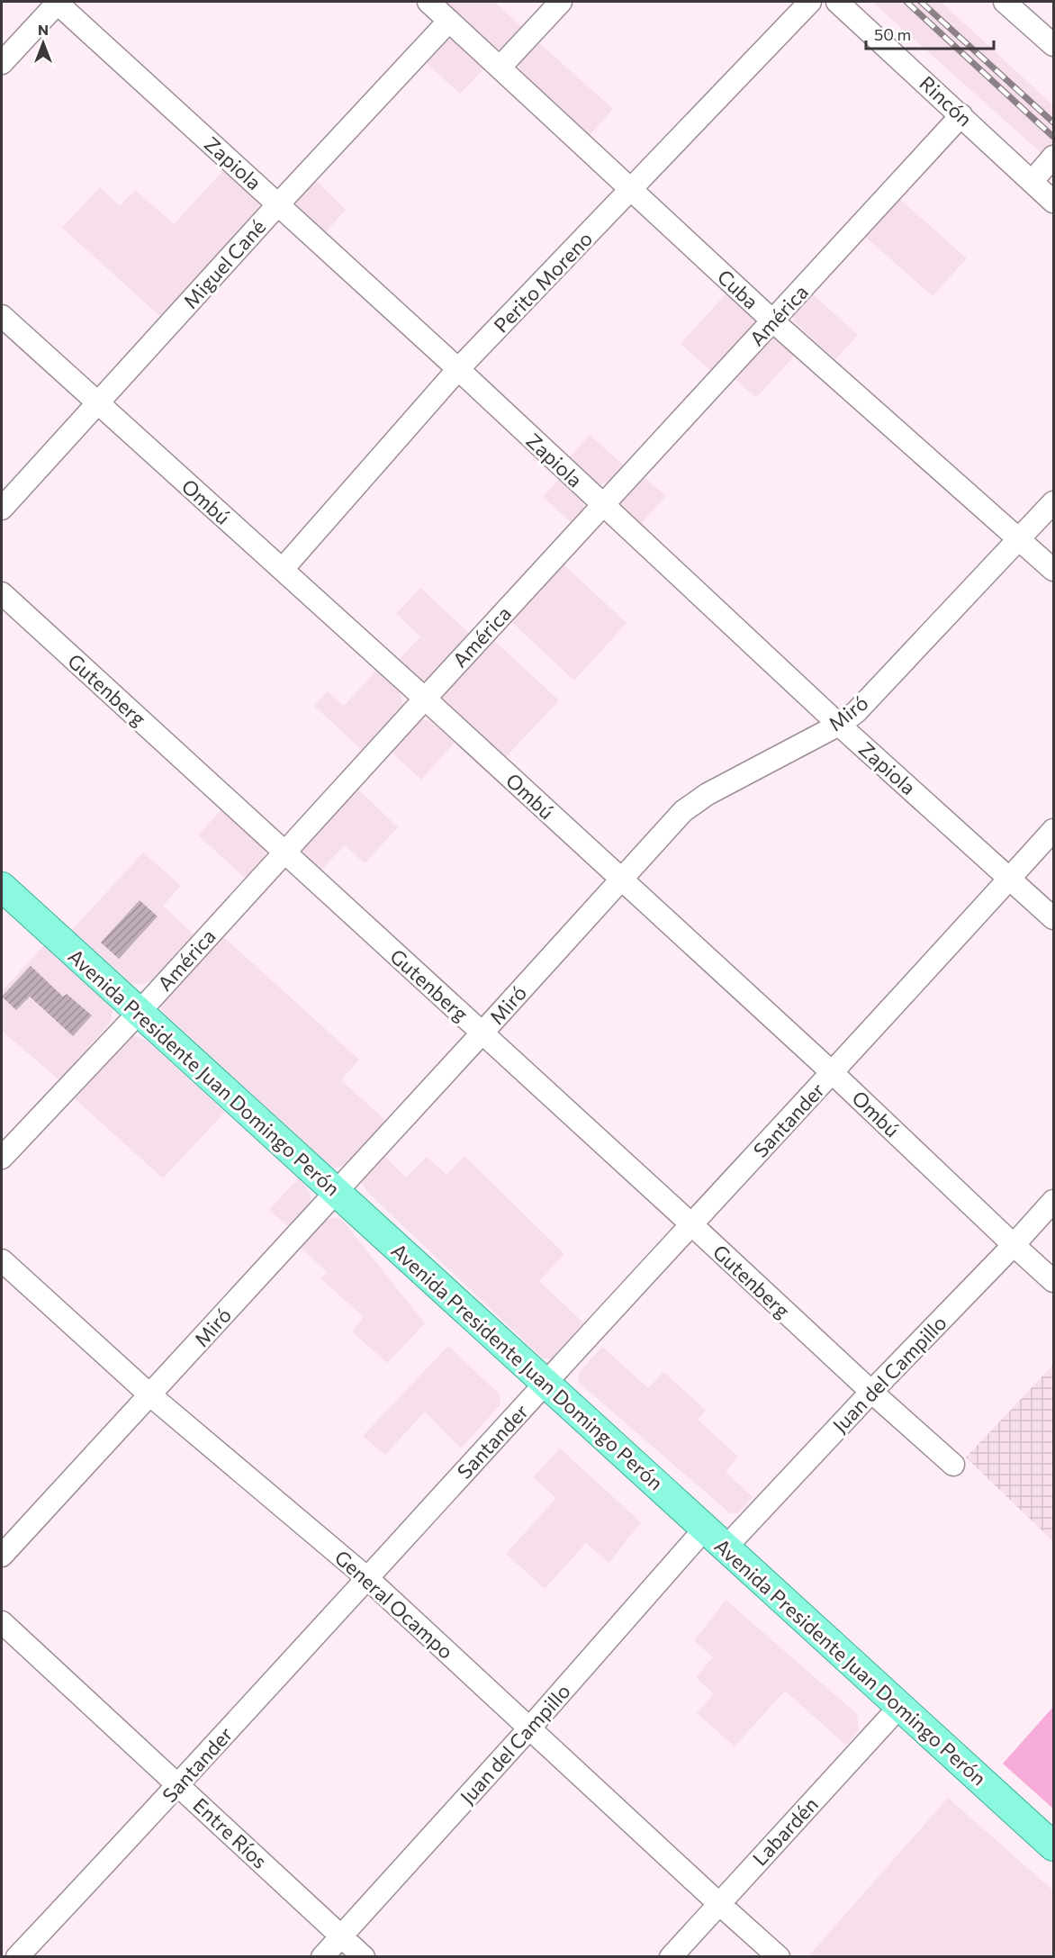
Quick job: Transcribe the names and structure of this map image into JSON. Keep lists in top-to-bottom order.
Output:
{
  "streets": {
    "main road": ["Avenida Presidente Juan Domingo Perón"],
    "street": [
      "Rincón",
      "Zapiola",
      "Miguel Cané",
      "Perito Moreno",
      "Cuba",
      "América",
      "Ombú",
      "Gutenberg",
      "Miró",
      "Santander",
      "Juan del Campillo",
      "General Ocampo",
      "Labardén",
      "Entre Ríos"
    ]
  },
  "crossings": [
    ["Rincón", "América"],
    ["Zapiola", "Miguel Cané"],
    ["Zapiola", "Perito Moreno"],
    ["Zapiola", "América"],
    ["Zapiola", "Miró"],
    ["Zapiola", "Santander"],
    ["Miguel Cané", "Cuba"],
    ["Miguel Cané", "Ombú"],
    ["Perito Moreno", "Cuba"],
    ["Perito Moreno", "Ombú"],
    ["Cuba", "América"],
    ["Cuba", "Miró"],
    ["América", "Ombú"],
    ["América", "Gutenberg"],
    ["América", "Avenida Presidente Juan Domingo Perón"],
    ["Ombú", "Miró"],
    ["Ombú", "Santander"],
    ["Ombú", "Juan del Campillo"],
    ["Gutenberg", "Miró"],
    ["Gutenberg", "Santander"],
    ["Gutenberg", "Juan del Campillo"],
    ["Miró", "Avenida Presidente Juan Domingo Perón"],
    ["Miró", "General Ocampo"],
    ["Avenida Presidente Juan Domingo Perón", "Santander"],
    ["Avenida Presidente Juan Domingo Perón", "Juan del Campillo"],
    ["Avenida Presidente Juan Domingo Perón", "Labardén"],
    ["Santander", "General Ocampo"],
    ["Santander", "Entre Ríos"],
    ["Juan del Campillo", "General Ocampo"],
    ["Juan del Campillo", "Entre Ríos"],
    ["General Ocampo", "Labardén"]
  ],
  "scale_bar": "50 m",
  "north": "top"
}
